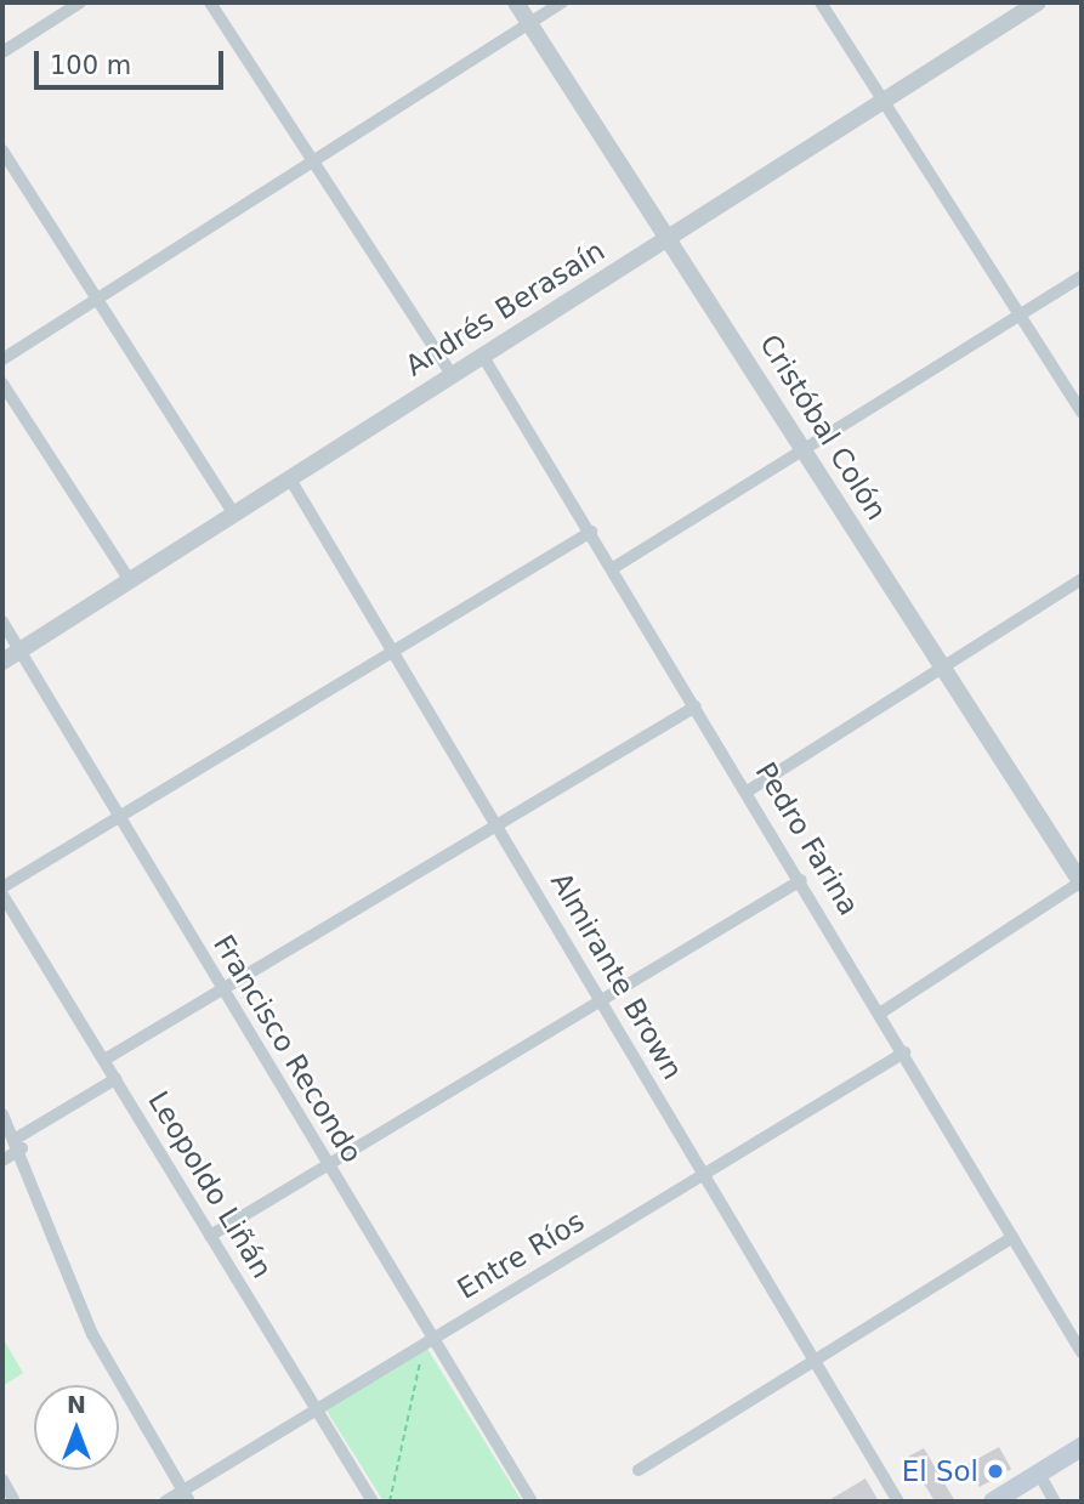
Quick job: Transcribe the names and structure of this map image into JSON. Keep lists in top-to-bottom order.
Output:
{
  "streets": {
    "street": [
      "Andrés Berasaín",
      "Cristóbal Colón",
      "Pedro Farina",
      "Almirante Brown",
      "Francisco Recondo",
      "Leopoldo Liñán",
      "Entre Ríos"
    ]
  },
  "crossings": [
    ["Andrés Berasaín", "Cristóbal Colón"],
    ["Andrés Berasaín", "Pedro Farina"],
    ["Andrés Berasaín", "Almirante Brown"],
    ["Andrés Berasaín", "Francisco Recondo"],
    ["Pedro Farina", "Entre Ríos"],
    ["Almirante Brown", "Entre Ríos"],
    ["Francisco Recondo", "Entre Ríos"],
    ["Leopoldo Liñán", "Entre Ríos"]
  ],
  "places": ["El Sol"],
  "scale_bar": "100 m",
  "north": "top"
}
